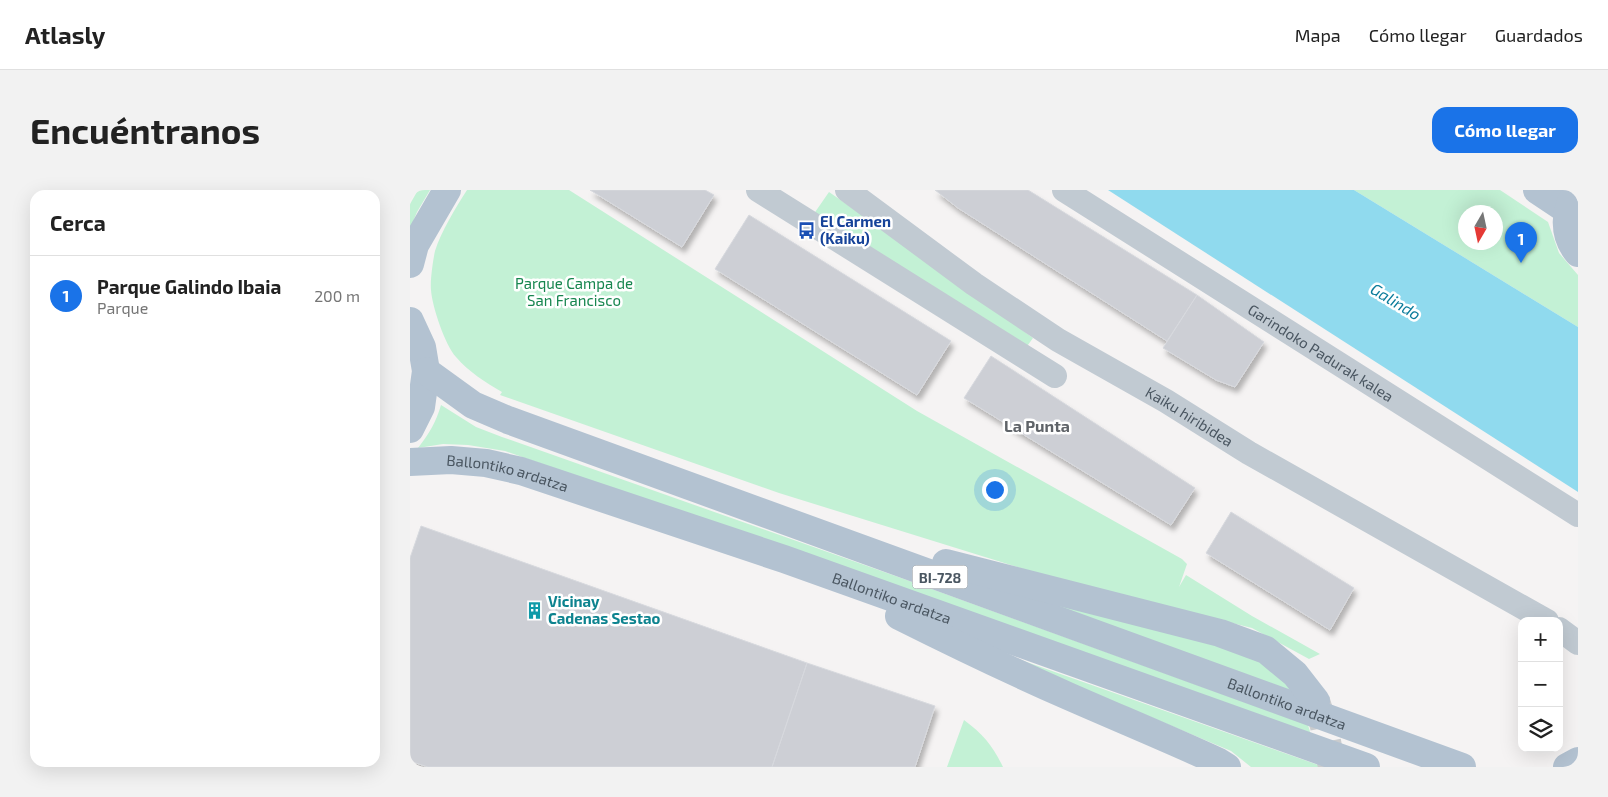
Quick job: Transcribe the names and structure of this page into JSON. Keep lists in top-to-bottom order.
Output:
{
  "streets": {
    "main road": ["Ballontiko ardatza", "BI-728"],
    "street": ["Garindoko Padurak kalea", "Kaiku hiribidea"]
  },
  "districts": ["La Punta"],
  "water": ["Galindo"],
  "parks": ["Parque Campa de San Francisco"],
  "places": {
    "bus stop": ["El Carmen (Kaiku)"],
    "building": ["Vicinay Cadenas Sestao"]
  },
  "north": "bottom",
  "page": {
    "header": "Atlasly",
    "nav": ["Mapa", "Cómo llegar", "Guardados"],
    "buttons": "Cómo llegar",
    "title": "Encuéntranos",
    "heading": "Cerca",
    "pins": "1",
    "list": [
      {
        "mark": "1",
        "name": "Parque Galindo Ibaia",
        "note": "Parque",
        "value": "200 m"
      }
    ],
    "map_buttons": ["+", "−"]
  }
}
